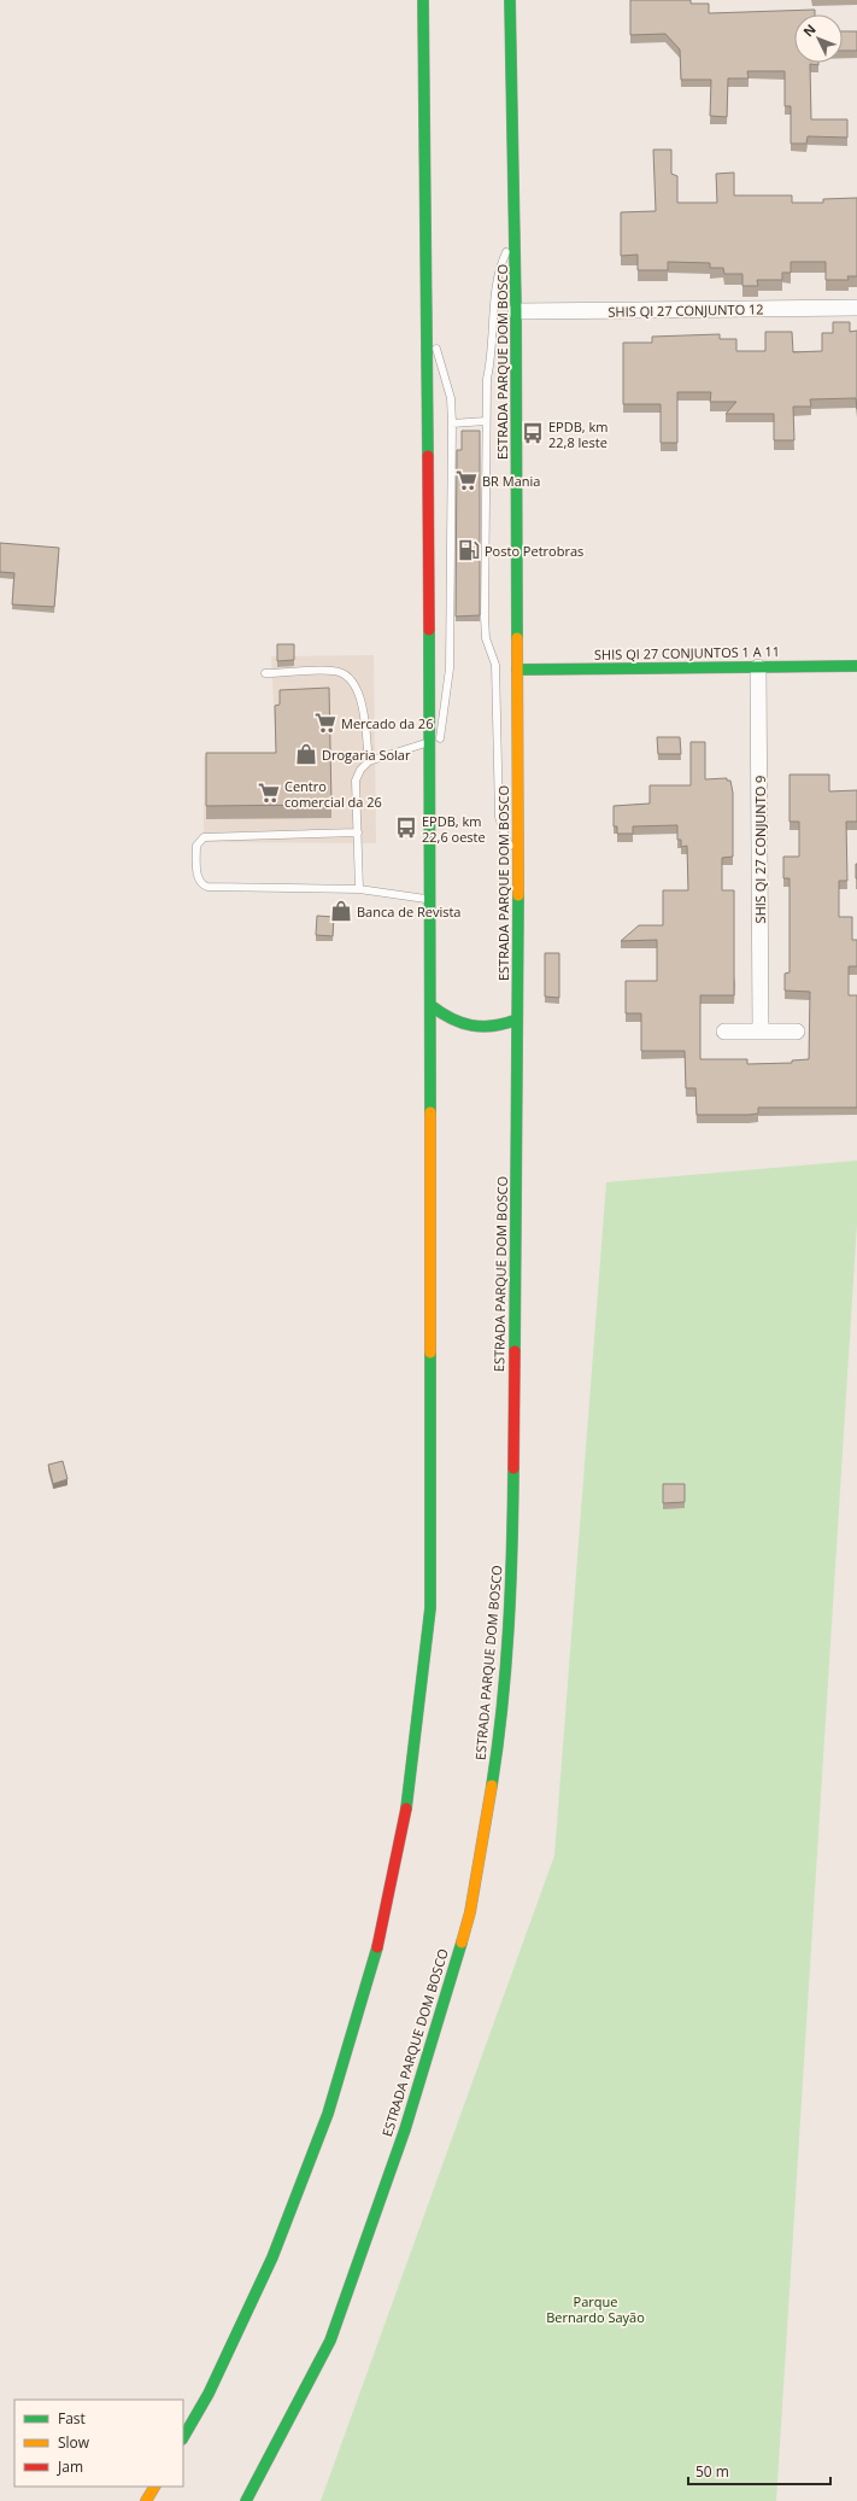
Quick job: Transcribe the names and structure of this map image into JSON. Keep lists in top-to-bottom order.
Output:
{
  "streets": {
    "main road": ["ESTRADA PARQUE DOM BOSCO", "SHIS QI 27 CONJUNTOS 1 A 11"],
    "street": ["SHIS QI 27 CONJUNTO 12", "SHIS QI 27 CONJUNTO 9"]
  },
  "crossings": [
    ["SHIS QI 27 CONJUNTO 12", "ESTRADA PARQUE DOM BOSCO"],
    ["ESTRADA PARQUE DOM BOSCO", "SHIS QI 27 CONJUNTOS 1 A 11"],
    ["SHIS QI 27 CONJUNTOS 1 A 11", "SHIS QI 27 CONJUNTO 9"]
  ],
  "parks": ["Parque Bernardo Sayão"],
  "places": {
    "bus stop": ["EPDB, km 22,8 leste", "EPDB, km 22,6 oeste"],
    "supermarket": ["BR Mania", "Mercado da 26", "Centro comercial da 26"],
    "fuel station": ["Posto Petrobras"],
    "shop": ["Drogaria Solar", "Banca de Revista"]
  },
  "legend": ["Fast", "Slow", "Jam"],
  "scale_bar": "50 m",
  "north": "top left"
}
